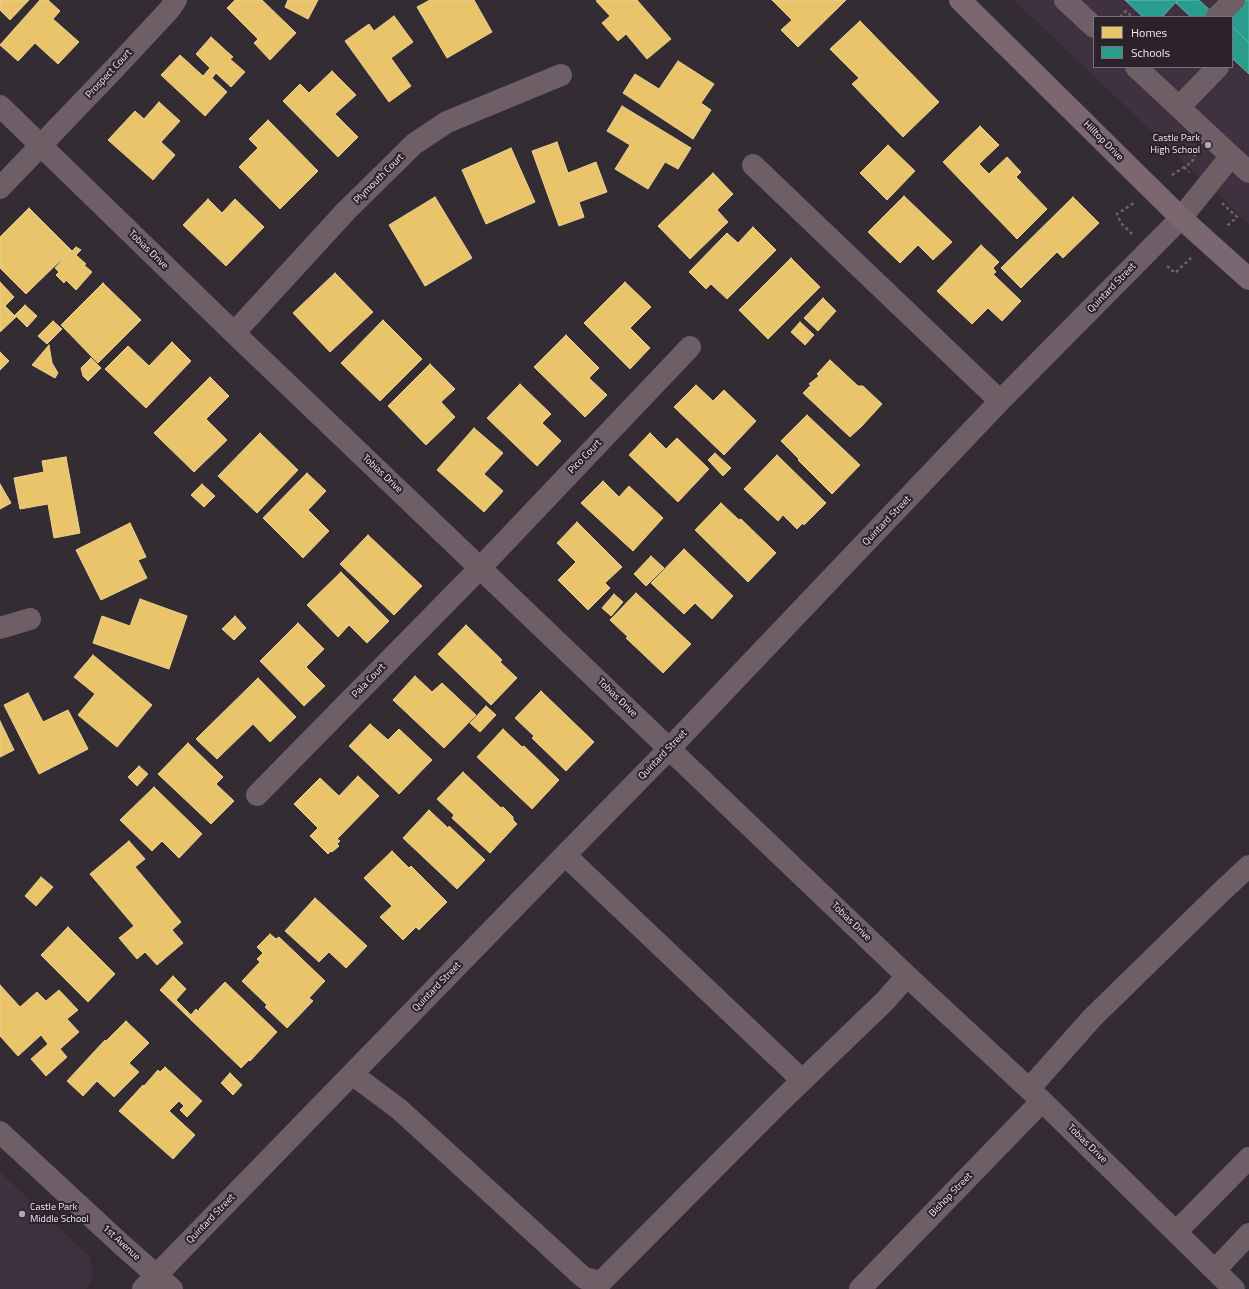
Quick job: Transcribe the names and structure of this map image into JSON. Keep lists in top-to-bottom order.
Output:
{
  "streets": {
    "main road": ["Hilltop Drive"],
    "street": [
      "Prospect Court",
      "Plymouth Court",
      "Tobias Drive",
      "Quintard Street",
      "Pico Court",
      "Pala Court",
      "Bishop Street",
      "1st Avenue"
    ]
  },
  "crossings": [
    ["Prospect Court", "Tobias Drive"],
    ["Hilltop Drive", "Quintard Street"],
    ["Plymouth Court", "Tobias Drive"],
    ["Tobias Drive", "Quintard Street"],
    ["Tobias Drive", "Pico Court"],
    ["Tobias Drive", "Pala Court"],
    ["Tobias Drive", "Bishop Street"],
    ["Quintard Street", "1st Avenue"],
    ["Pico Court", "Pala Court"]
  ],
  "places": ["Castle Park High School", "Castle Park Middle School"],
  "legend": ["Homes", "Schools"]
}
